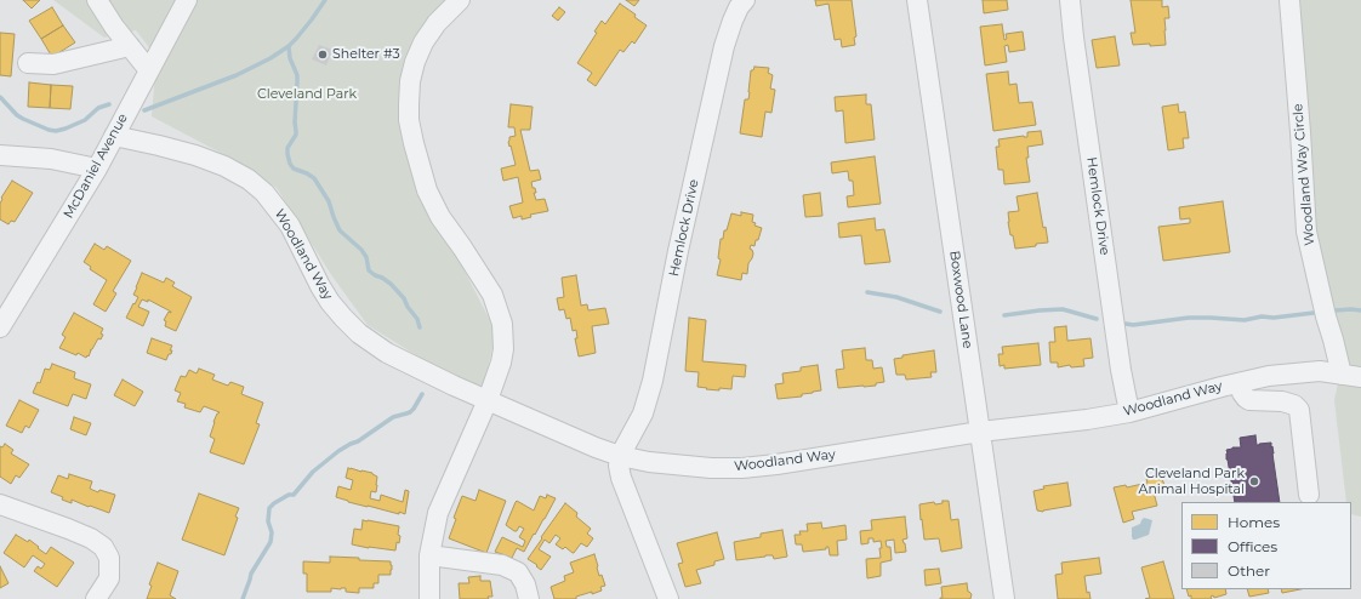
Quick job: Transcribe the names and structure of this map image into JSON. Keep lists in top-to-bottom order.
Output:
{
  "streets": {
    "street": [
      "McDaniel Avenue",
      "Woodland Way Circle",
      "Hemlock Drive",
      "Woodland Way",
      "Boxwood Lane"
    ]
  },
  "crossings": [
    ["McDaniel Avenue", "Woodland Way"],
    ["Woodland Way Circle", "Woodland Way"],
    ["Hemlock Drive", "Woodland Way"],
    ["Woodland Way", "Boxwood Lane"]
  ],
  "parks": ["Cleveland Park"],
  "places": ["Shelter #3", "Cleveland Park Animal Hospital"],
  "legend": ["Homes", "Offices", "Other"]
}
